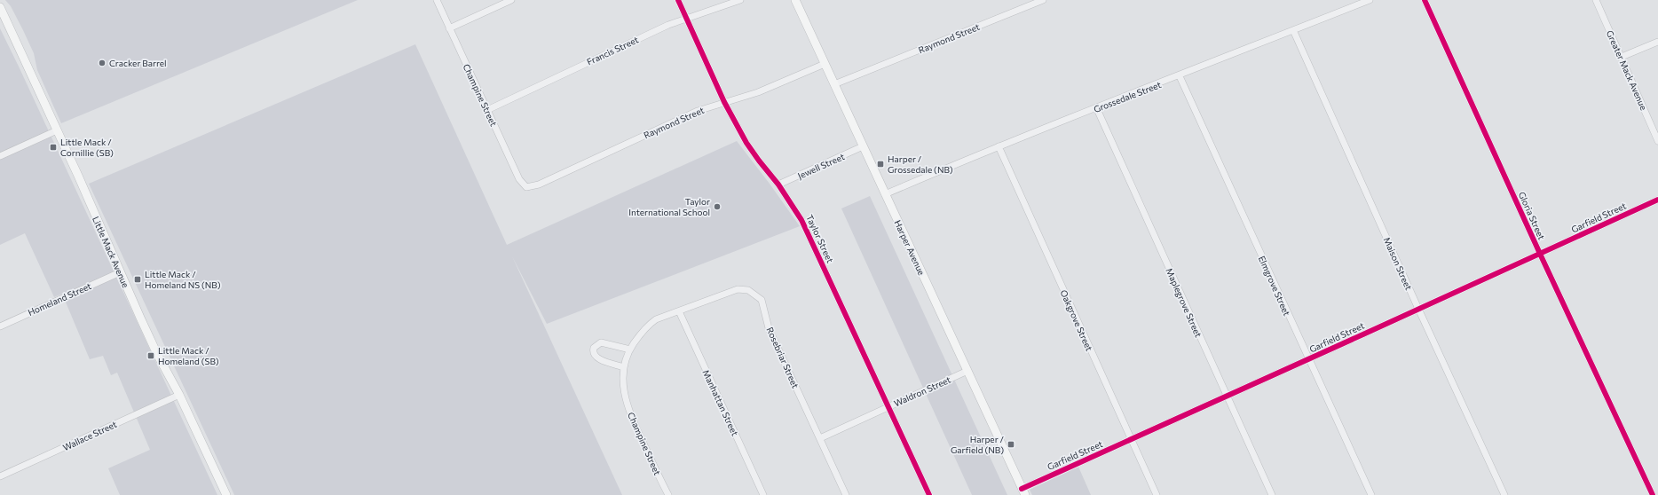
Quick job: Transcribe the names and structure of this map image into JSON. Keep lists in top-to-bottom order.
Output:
{
  "streets": {
    "main road": ["Harper Avenue", "Little Mack Avenue"],
    "street": [
      "Raymond Street",
      "Francis Street",
      "Greater Mack Avenue",
      "Champine Street",
      "Grossedale Street",
      "Jewell Street",
      "Gloria Street",
      "Garfield Street",
      "Taylor Street",
      "Maison Street",
      "Elmgrove Street",
      "Homeland Street",
      "Maplegrove Street",
      "Oakgrove Street",
      "Rosebriar Street",
      "Waldron Street",
      "Manhattan Street",
      "Wallace Street"
    ]
  },
  "crossings": [
    ["Raymond Street", "Champine Street"],
    ["Raymond Street", "Taylor Street"],
    ["Raymond Street", "Harper Avenue"],
    ["Francis Street", "Champine Street"],
    ["Francis Street", "Taylor Street"],
    ["Champine Street", "Rosebriar Street"],
    ["Champine Street", "Manhattan Street"],
    ["Grossedale Street", "Harper Avenue"],
    ["Grossedale Street", "Maison Street"],
    ["Grossedale Street", "Elmgrove Street"],
    ["Grossedale Street", "Maplegrove Street"],
    ["Grossedale Street", "Oakgrove Street"],
    ["Jewell Street", "Taylor Street"],
    ["Jewell Street", "Harper Avenue"],
    ["Gloria Street", "Garfield Street"],
    ["Garfield Street", "Harper Avenue"],
    ["Garfield Street", "Maison Street"],
    ["Garfield Street", "Elmgrove Street"],
    ["Garfield Street", "Maplegrove Street"],
    ["Garfield Street", "Oakgrove Street"],
    ["Taylor Street", "Waldron Street"],
    ["Harper Avenue", "Waldron Street"],
    ["Little Mack Avenue", "Homeland Street"],
    ["Little Mack Avenue", "Wallace Street"],
    ["Rosebriar Street", "Waldron Street"],
    ["Rosebriar Street", "Manhattan Street"]
  ],
  "places": {
    "other": ["Cracker Barrel", "Taylor International School"],
    "transit": [
      "Little Mack / Cornillie (SB)",
      "Harper / Grossedale (NB)",
      "Little Mack / Homeland NS (NB)",
      "Little Mack / Homeland (SB)",
      "Harper / Garfield (NB)"
    ]
  }
}
